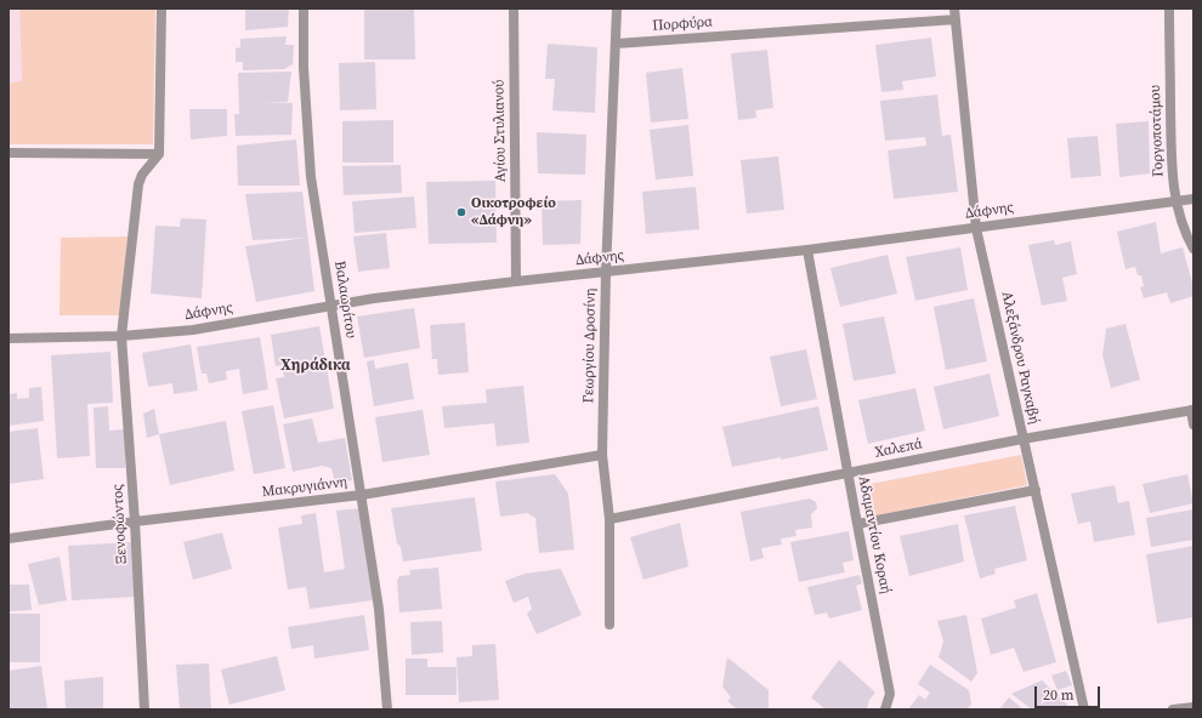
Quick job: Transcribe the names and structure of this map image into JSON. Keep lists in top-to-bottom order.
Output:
{
  "streets": {
    "street": [
      "Πορφύρα",
      "Αγίου Στυλιανού",
      "Γοργοποτάμου",
      "Δάφνης",
      "Βαλαωρίτου",
      "Γεωργίου Δροσίνη",
      "Αλεξάνδρου Ραγκαβή",
      "Χαλεπά",
      "Μακρυγιάννη",
      "Ξενοφώντος",
      "Αδαμαντίου Κοραή"
    ]
  },
  "crossings": [
    ["Πορφύρα", "Γεωργίου Δροσίνη"],
    ["Πορφύρα", "Αλεξάνδρου Ραγκαβή"],
    ["Αγίου Στυλιανού", "Δάφνης"],
    ["Γοργοποτάμου", "Δάφνης"],
    ["Δάφνης", "Βαλαωρίτου"],
    ["Δάφνης", "Γεωργίου Δροσίνη"],
    ["Δάφνης", "Αλεξάνδρου Ραγκαβή"],
    ["Δάφνης", "Ξενοφώντος"],
    ["Δάφνης", "Αδαμαντίου Κοραή"],
    ["Βαλαωρίτου", "Μακρυγιάννη"],
    ["Γεωργίου Δροσίνη", "Χαλεπά"],
    ["Γεωργίου Δροσίνη", "Μακρυγιάννη"],
    ["Αλεξάνδρου Ραγκαβή", "Χαλεπά"],
    ["Χαλεπά", "Αδαμαντίου Κοραή"],
    ["Μακρυγιάννη", "Ξενοφώντος"]
  ],
  "districts": ["Χηράδικα"],
  "places": ["Οικοτροφείο «Δάφνη»"],
  "scale_bar": "20 m"
}
